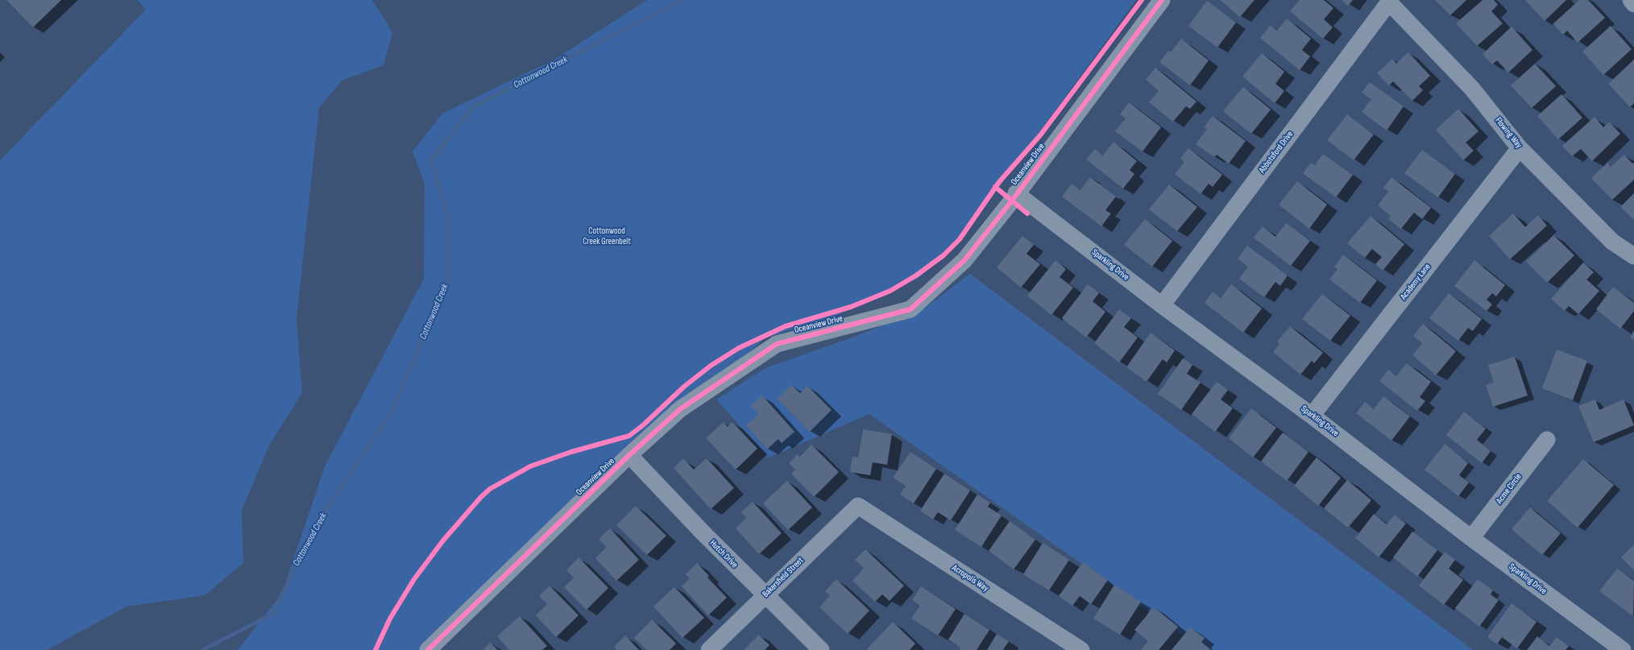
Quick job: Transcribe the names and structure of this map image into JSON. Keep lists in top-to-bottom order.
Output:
{
  "streets": {
    "street": [
      "Flowing Way",
      "Abbotsford Drive",
      "Oceanview Drive",
      "Sparkling Drive",
      "Academy Lane",
      "Acme Circle",
      "Hutch Drive",
      "Bakersfield Street",
      "Acropolis Way"
    ]
  },
  "crossings": [
    ["Flowing Way", "Abbotsford Drive"],
    ["Flowing Way", "Academy Lane"],
    ["Abbotsford Drive", "Sparkling Drive"],
    ["Oceanview Drive", "Sparkling Drive"],
    ["Oceanview Drive", "Hutch Drive"],
    ["Sparkling Drive", "Academy Lane"],
    ["Sparkling Drive", "Acme Circle"],
    ["Hutch Drive", "Bakersfield Street"],
    ["Bakersfield Street", "Acropolis Way"]
  ],
  "water": ["Cottonwood Creek"],
  "parks": ["Cottonwood Creek Greenbelt"]
}
